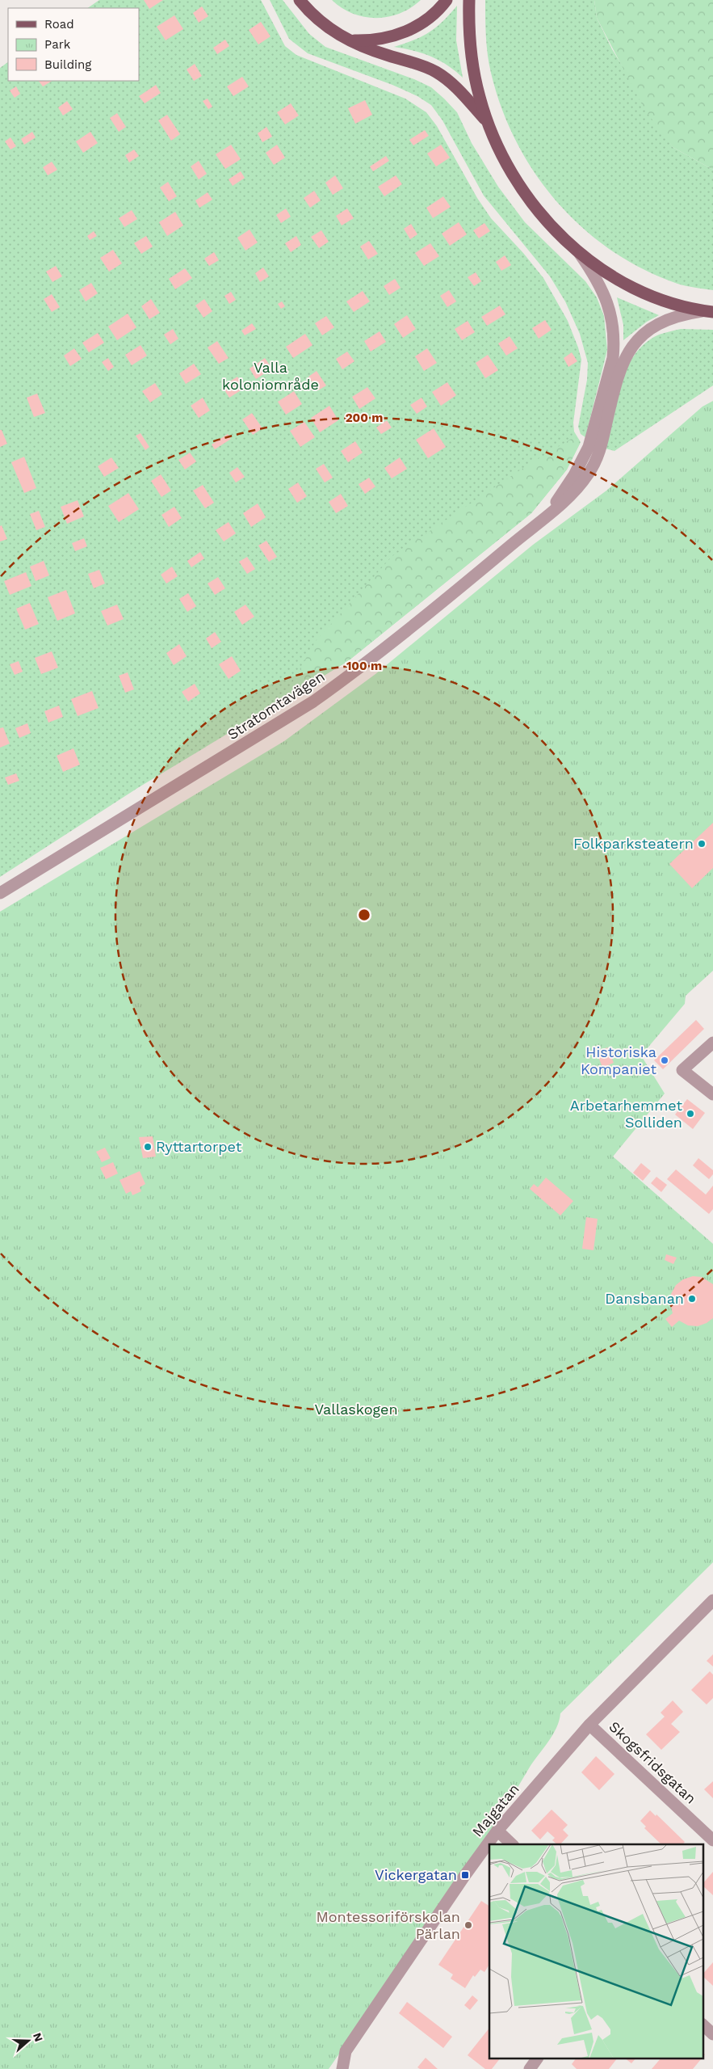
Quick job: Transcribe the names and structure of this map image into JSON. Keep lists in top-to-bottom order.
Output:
{
  "streets": {
    "street": ["Stratomtavägen", "Skogsfridsgatan", "Majgatan"]
  },
  "crossings": [
    ["Skogsfridsgatan", "Majgatan"]
  ],
  "parks": ["Valla koloniområde", "Vallaskogen"],
  "places": {
    "other": [
      "Folkparksteatern",
      "Historiska Kompaniet",
      "Arbetarhemmet Solliden",
      "Ryttartorpet",
      "Dansbanan",
      "Montessoriförskolan Pärlan"
    ],
    "transit": ["Vickergatan"]
  },
  "legend": ["Road", "Park", "Building"],
  "north": "right",
  "rings": ["200 m", "100 m"]
}
